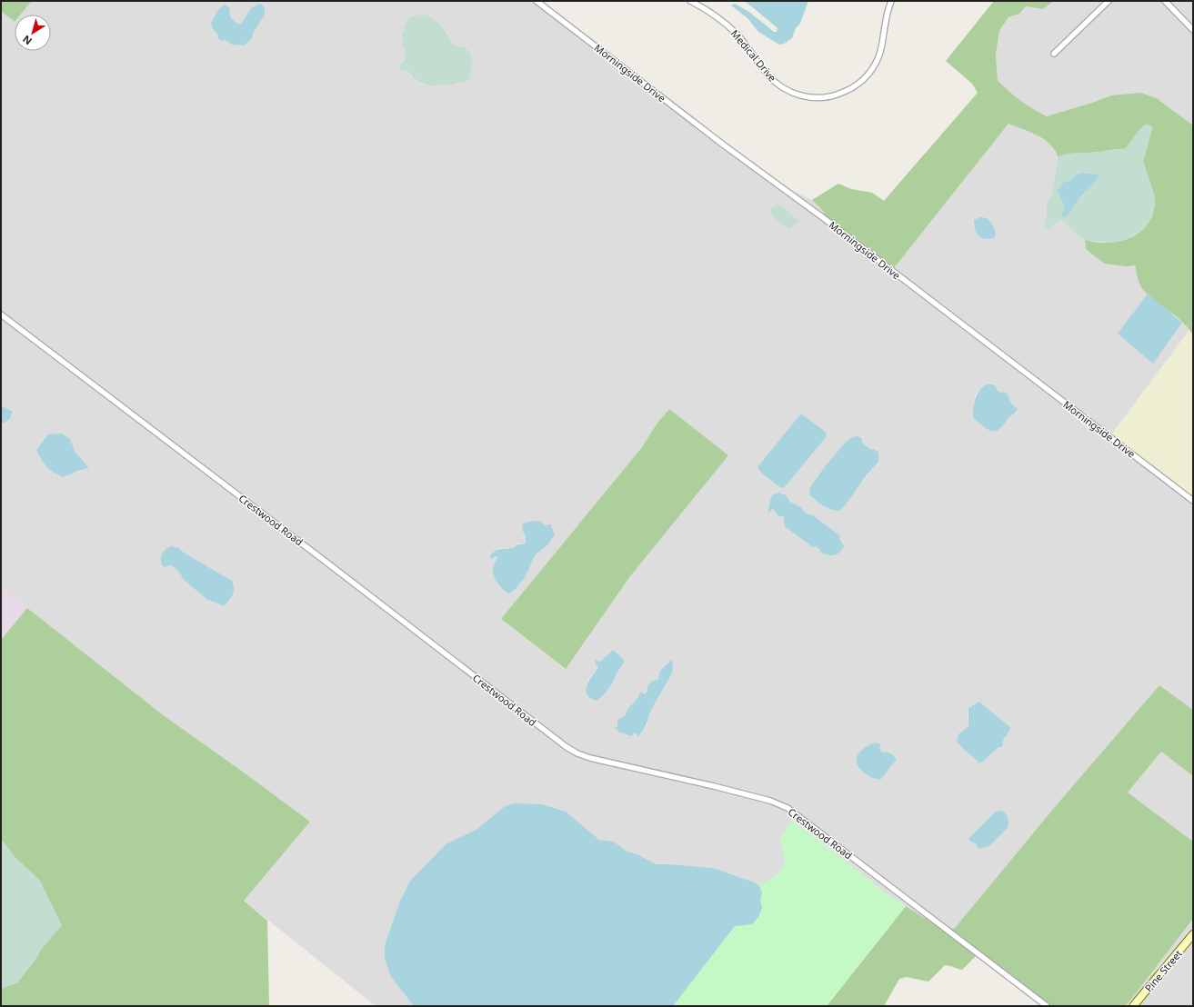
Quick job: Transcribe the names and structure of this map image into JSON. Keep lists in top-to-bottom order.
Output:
{
  "streets": {
    "main road": ["Pine Street"],
    "street": ["Medical Drive", "Morningside Drive", "Crestwood Road"]
  },
  "north": "bottom left"
}
